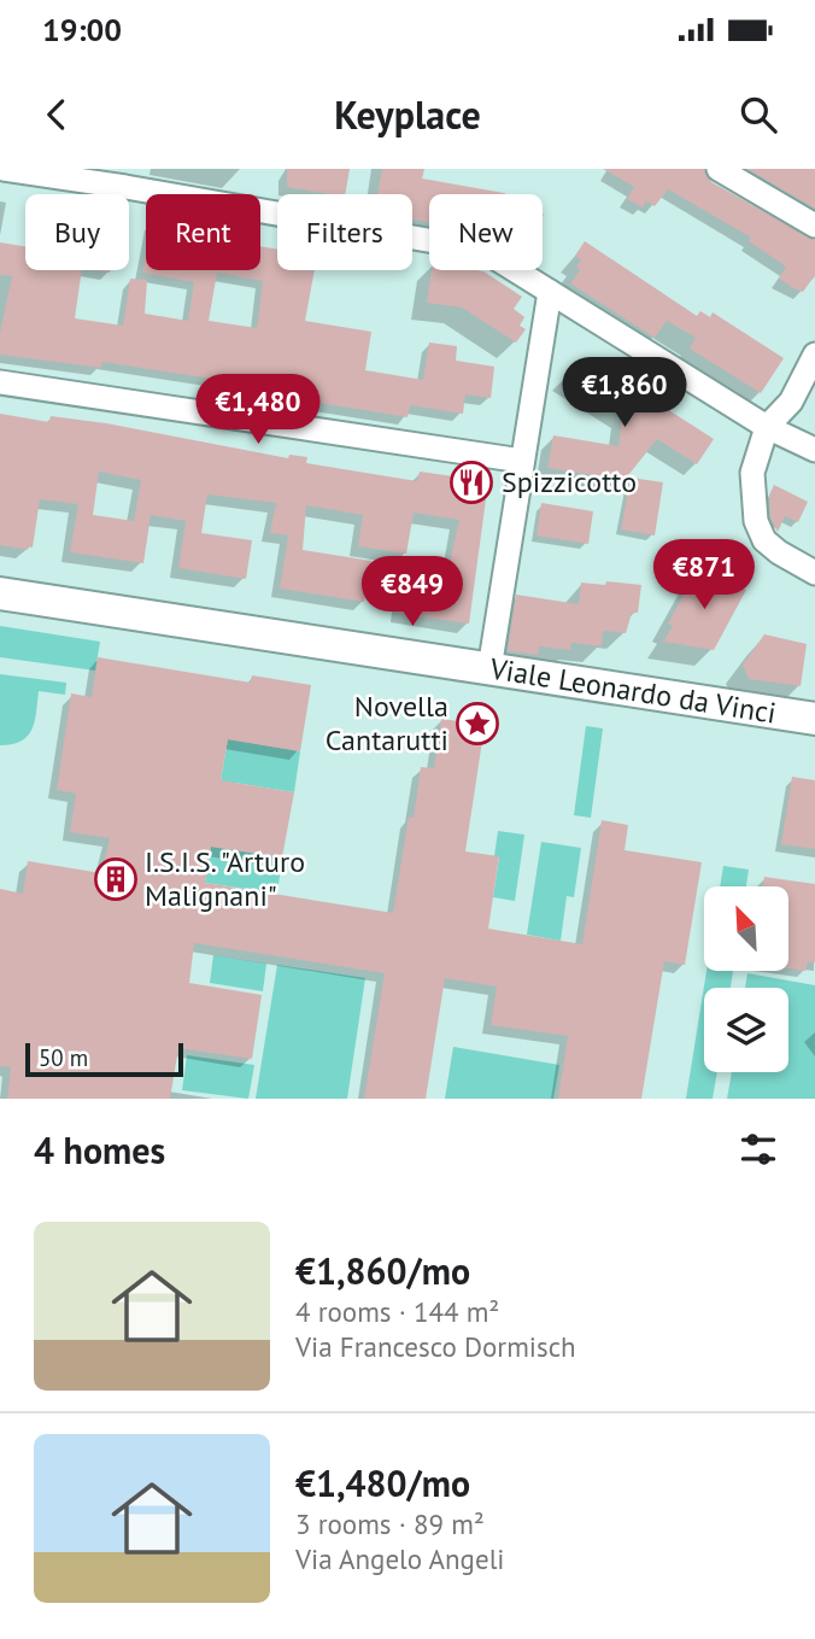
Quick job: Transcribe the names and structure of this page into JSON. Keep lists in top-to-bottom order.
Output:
{
  "streets": {
    "main road": ["Viale Leonardo da Vinci"]
  },
  "places": {
    "restaurant": ["Spizzicotto"],
    "place": ["Novella Cantarutti"],
    "building": ["I.S.I.S. \"Arturo Malignani\""]
  },
  "scale_bar": "50 m",
  "north": "top left",
  "page": {
    "status": "19:00",
    "header": "Keyplace",
    "chip": [
      "Buy",
      "Rent",
      "Filters",
      "New"
    ],
    "price": [
      "€1,860",
      "€1,480",
      "€871",
      "€849"
    ],
    "scale": "50 m",
    "heading": "4 homes",
    "list": [
      {
        "name": "€1,860/mo",
        "note": "4 rooms · 144 m² · Via Francesco Dormisch"
      },
      {
        "name": "€1,480/mo",
        "note": "3 rooms · 89 m² · Via Angelo Angeli"
      }
    ]
  }
}
